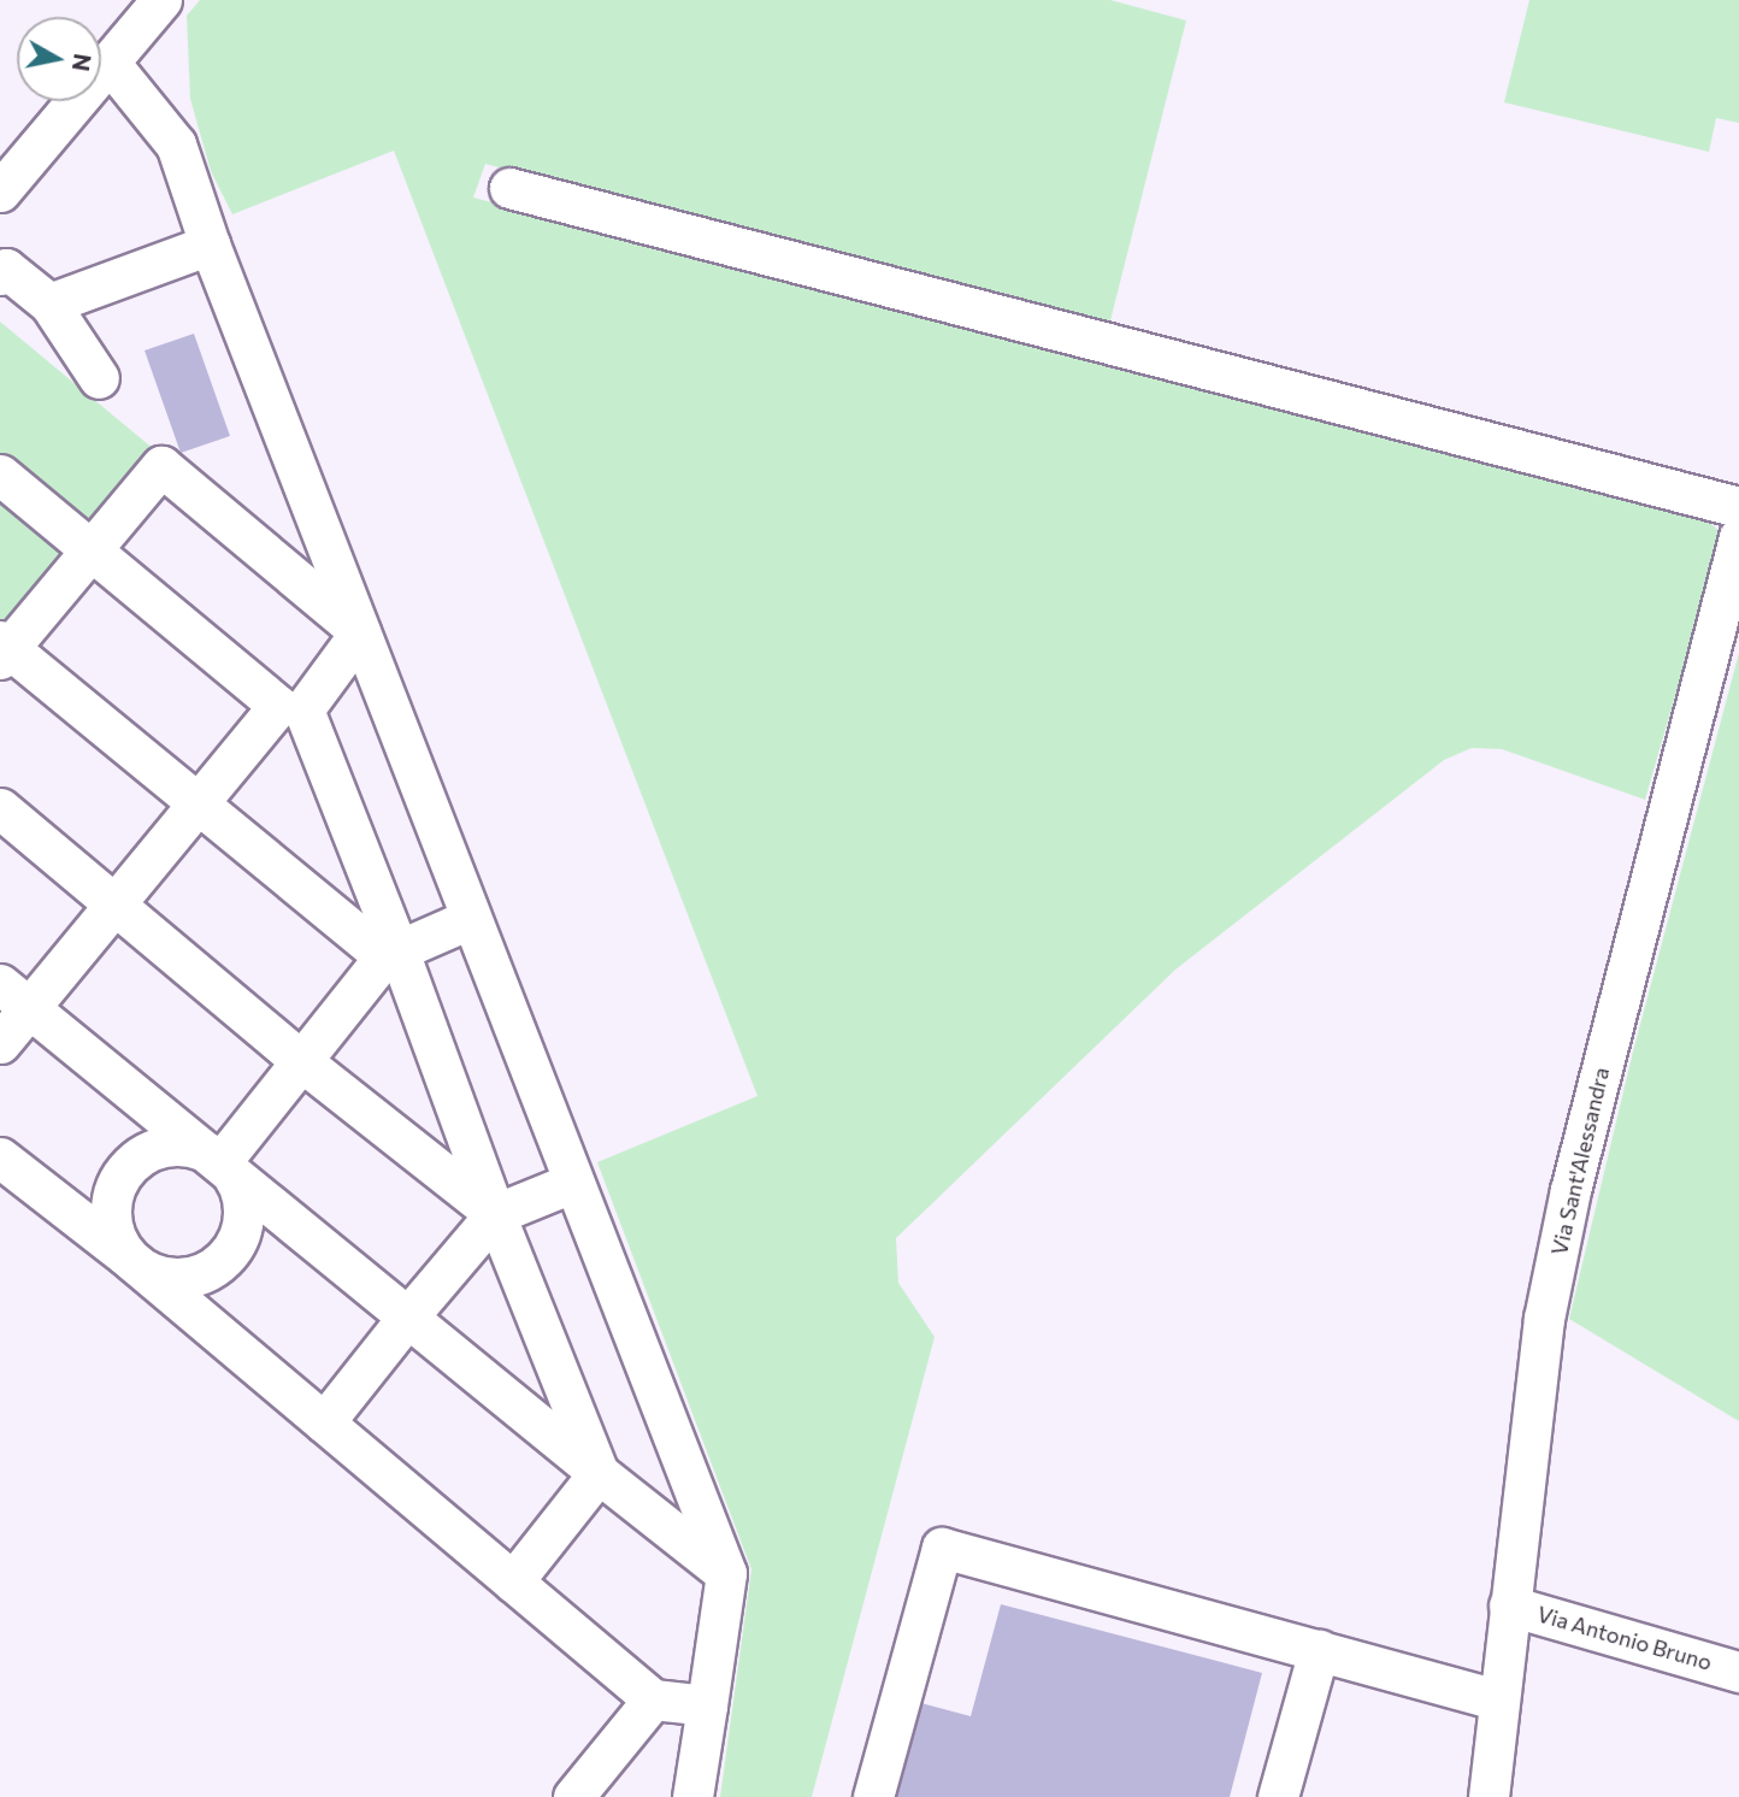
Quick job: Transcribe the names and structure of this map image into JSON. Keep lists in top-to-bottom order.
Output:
{
  "streets": {
    "street": ["Via Sant'Alessandra", "Via Antonio Bruno"]
  },
  "crossings": [
    ["Via Sant'Alessandra", "Via Antonio Bruno"]
  ],
  "north": "right"
}
